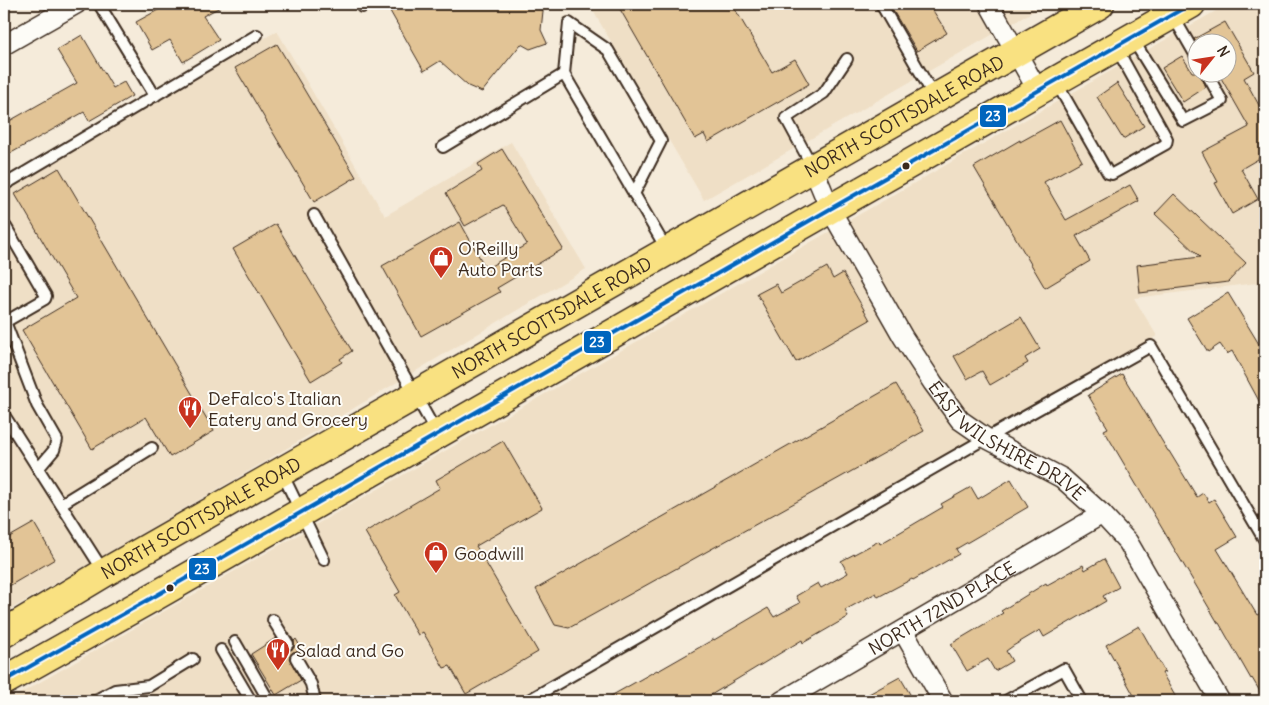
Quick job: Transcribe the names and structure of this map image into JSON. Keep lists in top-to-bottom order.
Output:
{
  "streets": {
    "main road": ["NORTH SCOTTSDALE ROAD"],
    "street": ["EAST WILSHIRE DRIVE", "NORTH 72ND PLACE"]
  },
  "crossings": [
    ["NORTH SCOTTSDALE ROAD", "EAST WILSHIRE DRIVE"],
    ["EAST WILSHIRE DRIVE", "NORTH 72ND PLACE"]
  ],
  "places": {
    "shop": ["O'Reilly Auto Parts", "Goodwill"],
    "restaurant": ["DeFalco's Italian Eatery and Grocery", "Salad and Go"]
  },
  "lines": ["transit line 23"],
  "north": "top right"
}
